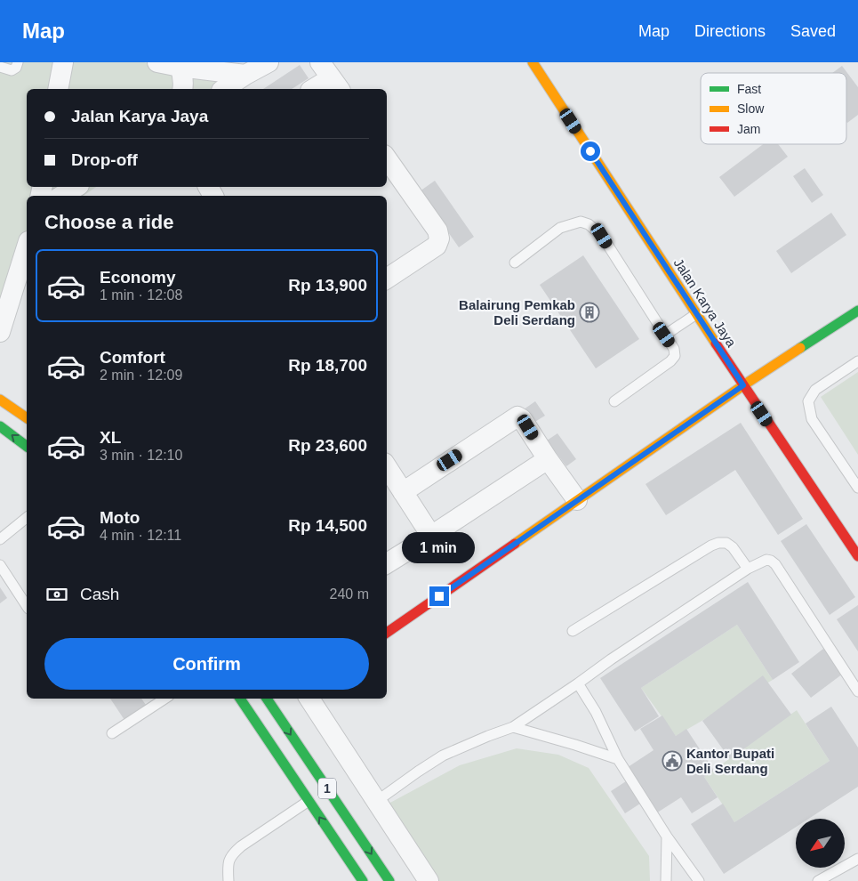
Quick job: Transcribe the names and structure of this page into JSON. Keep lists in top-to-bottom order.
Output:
{
  "streets": {
    "main road": ["Jalan Karya Jaya", "1"]
  },
  "places": {
    "building": ["Balairung Pemkab Deli Serdang"],
    "public building": ["Kantor Bupati Deli Serdang"]
  },
  "legend": ["Fast", "Slow", "Jam"],
  "north": "bottom left",
  "page": {
    "header": "Map",
    "nav": ["Map", "Directions", "Saved"],
    "banner": ["Jalan Karya Jaya", "Drop-off"],
    "heading": "Choose a ride",
    "list": [
      {
        "name": "Economy",
        "note": "1 min · 12:08",
        "value": "Rp 13,900"
      },
      {
        "name": "Comfort",
        "note": "2 min · 12:09",
        "value": "Rp 18,700"
      },
      {
        "name": "XL",
        "note": "3 min · 12:10",
        "value": "Rp 23,600"
      },
      {
        "name": "Moto",
        "note": "4 min · 12:11",
        "value": "Rp 14,500"
      }
    ],
    "bubble": "1 min",
    "pay": ["Cash", "240 m"],
    "buttons": "Confirm"
  }
}
